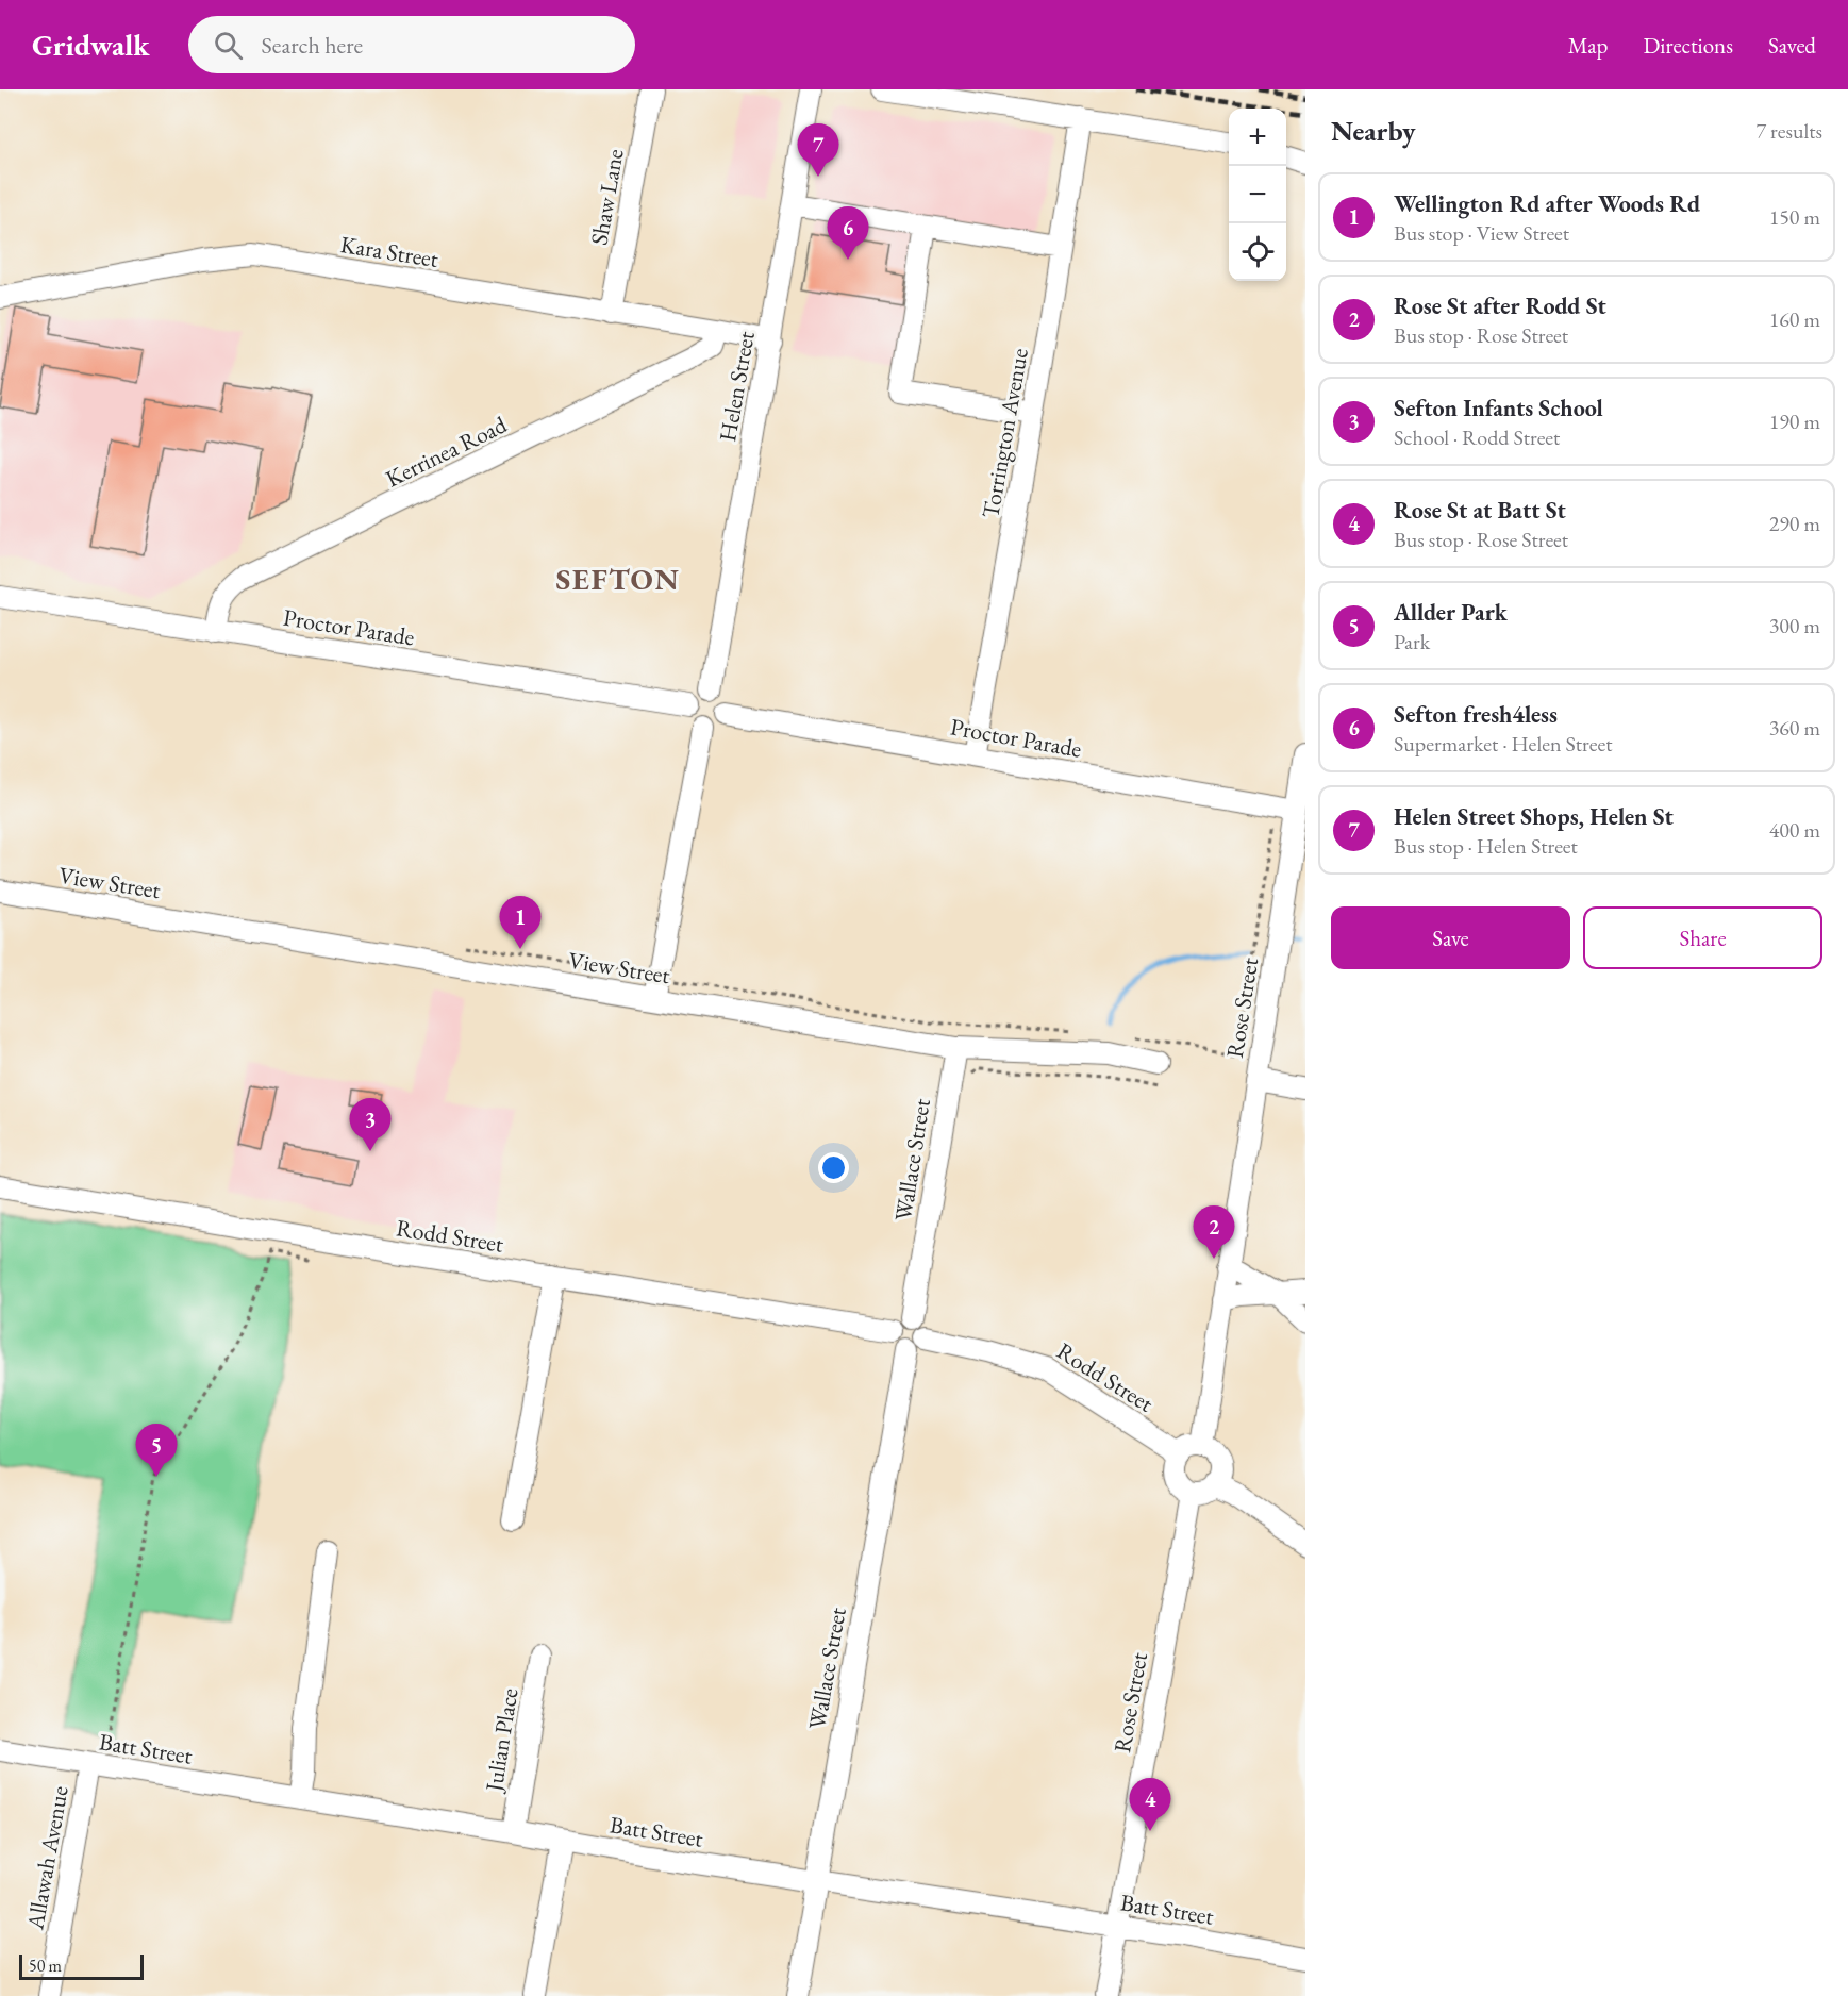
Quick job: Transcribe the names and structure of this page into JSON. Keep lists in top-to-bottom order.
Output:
{
  "streets": {
    "street": [
      "Shaw Lane",
      "Kara Street",
      "Helen Street",
      "Torrington Avenue",
      "Kerrinea Road",
      "Proctor Parade",
      "View Street",
      "Rose Street",
      "Wallace Street",
      "Rodd Street",
      "Julian Place",
      "Batt Street",
      "Allawah Avenue"
    ]
  },
  "crossings": [
    ["Shaw Lane", "Kara Street"],
    ["Kara Street", "Helen Street"],
    ["Kara Street", "Kerrinea Road"],
    ["Helen Street", "Proctor Parade"],
    ["Torrington Avenue", "Proctor Parade"],
    ["Kerrinea Road", "Proctor Parade"],
    ["Proctor Parade", "Rose Street"],
    ["View Street", "Wallace Street"],
    ["Rose Street", "Rodd Street"],
    ["Rose Street", "Batt Street"],
    ["Wallace Street", "Rodd Street"],
    ["Wallace Street", "Batt Street"],
    ["Julian Place", "Batt Street"],
    ["Batt Street", "Allawah Avenue"]
  ],
  "districts": ["SEFTON"],
  "scale_bar": "50 m",
  "page": {
    "header": "Gridwalk",
    "search": "Search here",
    "nav": ["Map", "Directions", "Saved"],
    "heading": ["Nearby", "7 results"],
    "map_buttons": ["+", "−"],
    "pins": [
      "7",
      "6",
      "1",
      "3",
      "2",
      "5",
      "4"
    ],
    "list": [
      {
        "mark": "1",
        "name": "Wellington Rd after Woods Rd",
        "note": "Bus stop · View Street",
        "value": "150 m"
      },
      {
        "mark": "2",
        "name": "Rose St after Rodd St",
        "note": "Bus stop · Rose Street",
        "value": "160 m"
      },
      {
        "mark": "3",
        "name": "Sefton Infants School",
        "note": "School · Rodd Street",
        "value": "190 m"
      },
      {
        "mark": "4",
        "name": "Rose St at Batt St",
        "note": "Bus stop · Rose Street",
        "value": "290 m"
      },
      {
        "mark": "5",
        "name": "Allder Park",
        "note": "Park",
        "value": "300 m"
      },
      {
        "mark": "6",
        "name": "Sefton fresh4less",
        "note": "Supermarket · Helen Street",
        "value": "360 m"
      },
      {
        "mark": "7",
        "name": "Helen Street Shops, Helen St",
        "note": "Bus stop · Helen Street",
        "value": "400 m"
      }
    ],
    "buttons": ["Save", "Share"],
    "scale": "50 m"
  }
}
